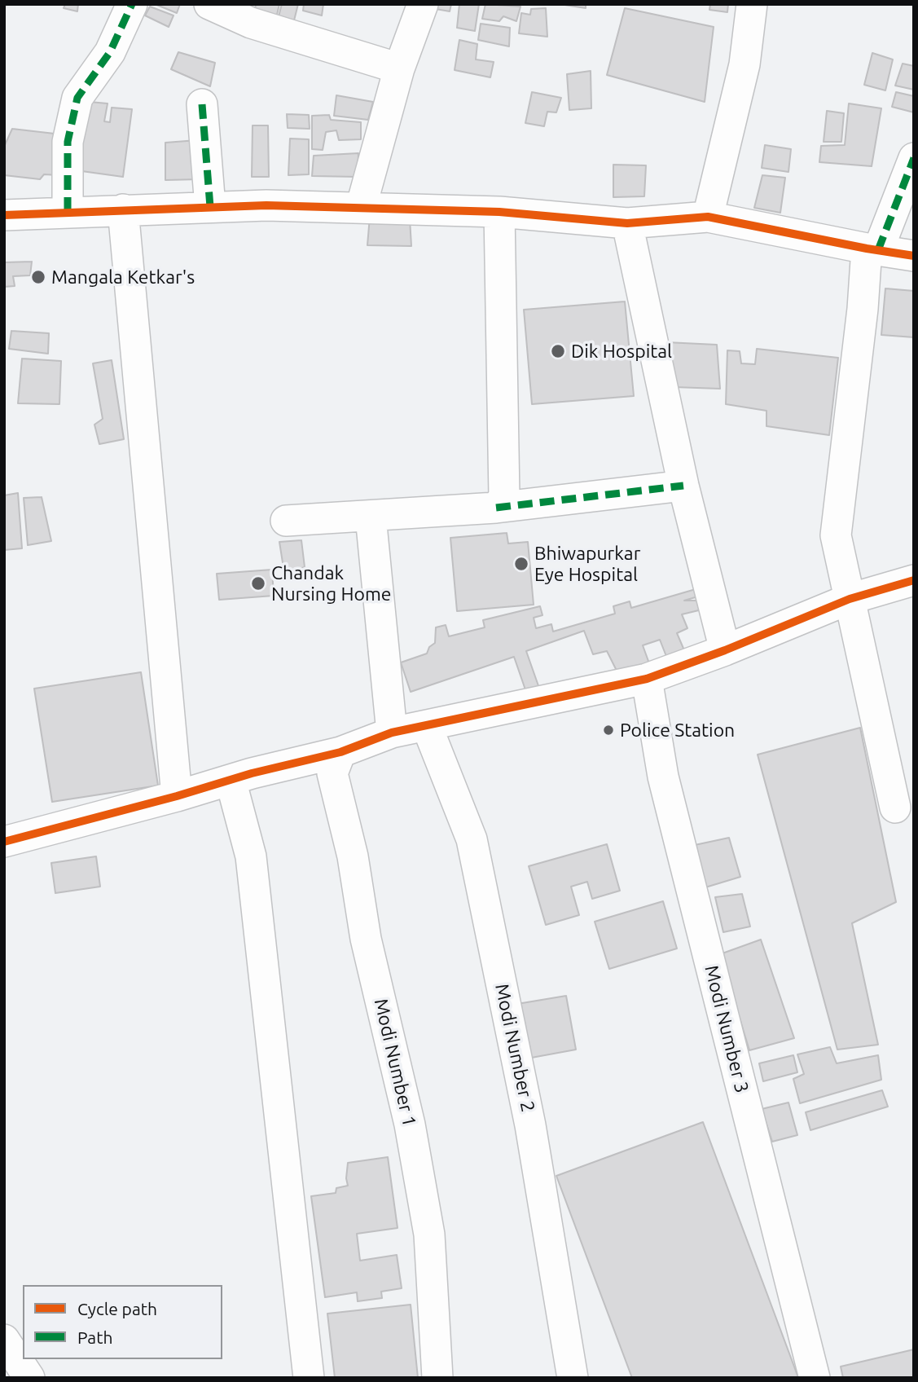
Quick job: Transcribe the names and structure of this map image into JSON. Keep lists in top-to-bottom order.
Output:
{
  "streets": {
    "street": ["Modi Number 3", "Modi Number 2", "Modi Number 1"]
  },
  "places": [
    "Mangala Ketkar's",
    "Dik Hospital",
    "Bhiwapurkar Eye Hospital",
    "Chandak Nursing Home",
    "Police Station"
  ],
  "legend": ["Cycle path", "Path"]
}
